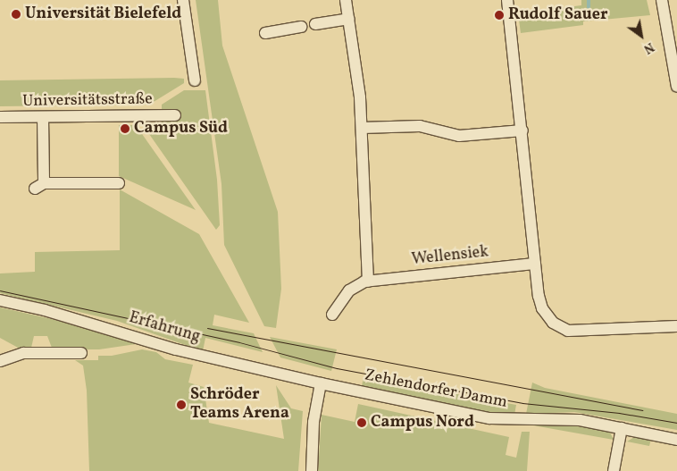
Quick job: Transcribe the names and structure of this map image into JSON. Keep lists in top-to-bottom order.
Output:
{
  "streets": {
    "street": [
      "Universitätsstraße",
      "Wellensiek",
      "Erfahrung",
      "Zehlendorfer Damm"
    ]
  },
  "crossings": [
    ["Erfahrung", "Zehlendorfer Damm"]
  ],
  "places": [
    "Universität Bielefeld",
    "Rudolf Sauer",
    "Campus Süd",
    "Schröder Teams Arena",
    "Campus Nord"
  ],
  "north": "bottom right"
}
